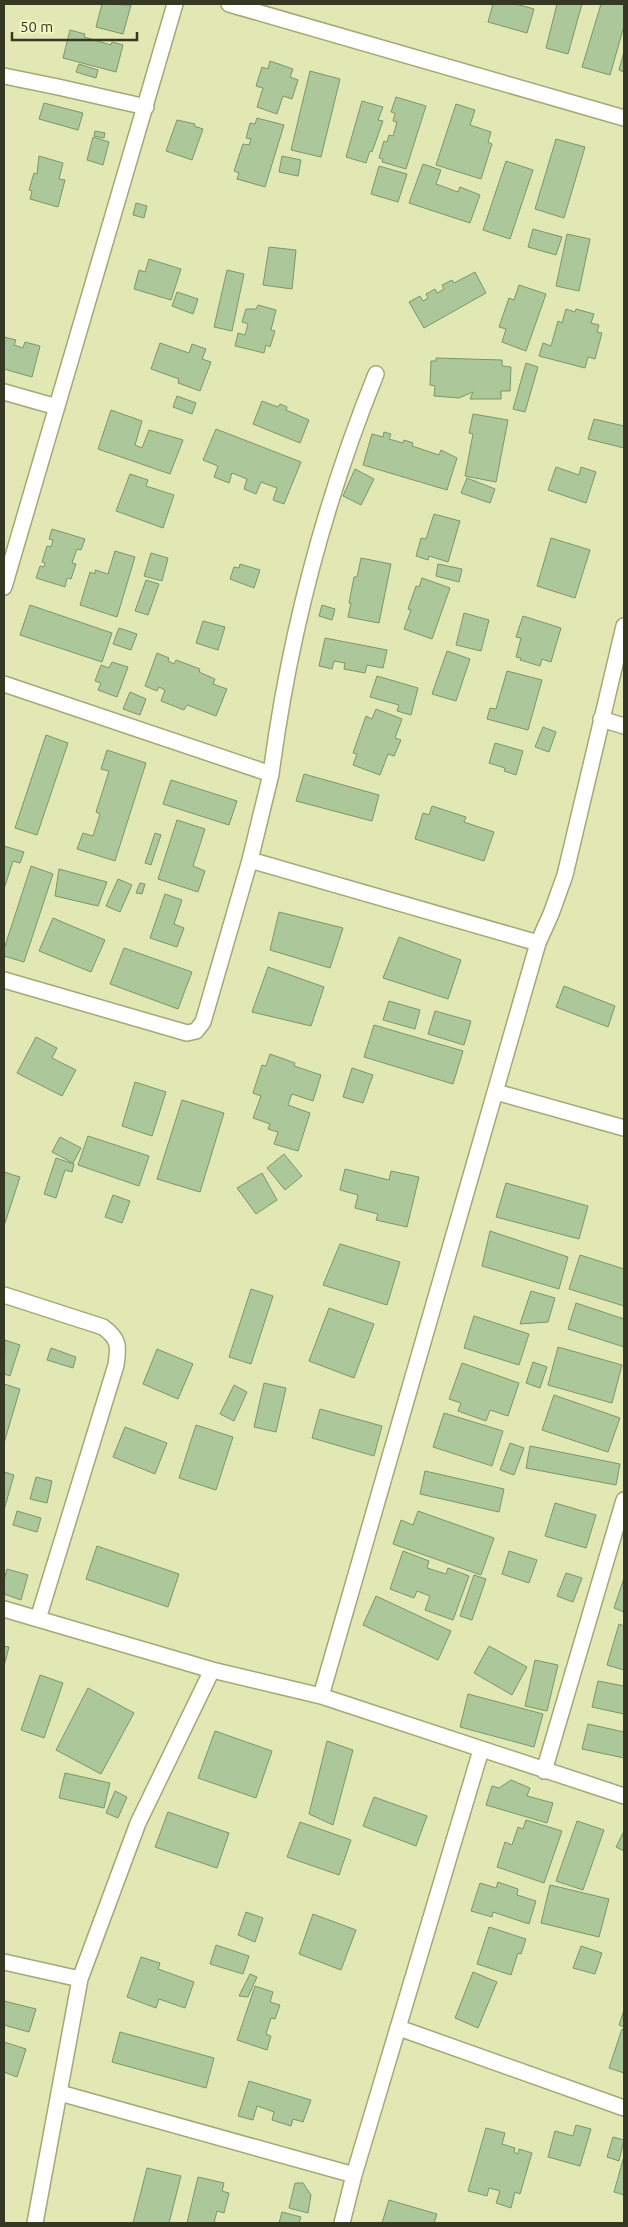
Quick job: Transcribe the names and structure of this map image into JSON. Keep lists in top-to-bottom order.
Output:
{
  "scale_bar": "50 m"
}
